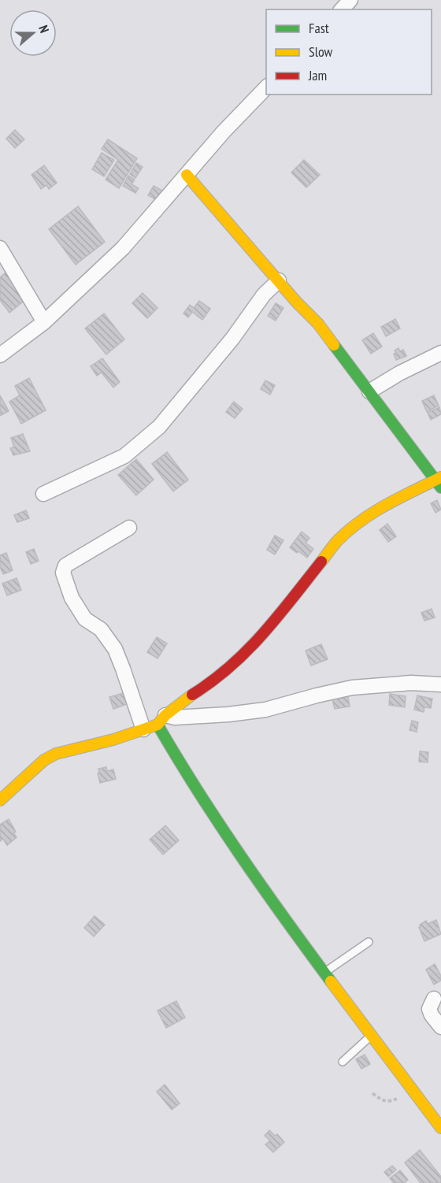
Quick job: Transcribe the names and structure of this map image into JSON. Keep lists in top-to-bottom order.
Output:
{
  "legend": ["Fast", "Slow", "Jam"],
  "north": "right"
}
